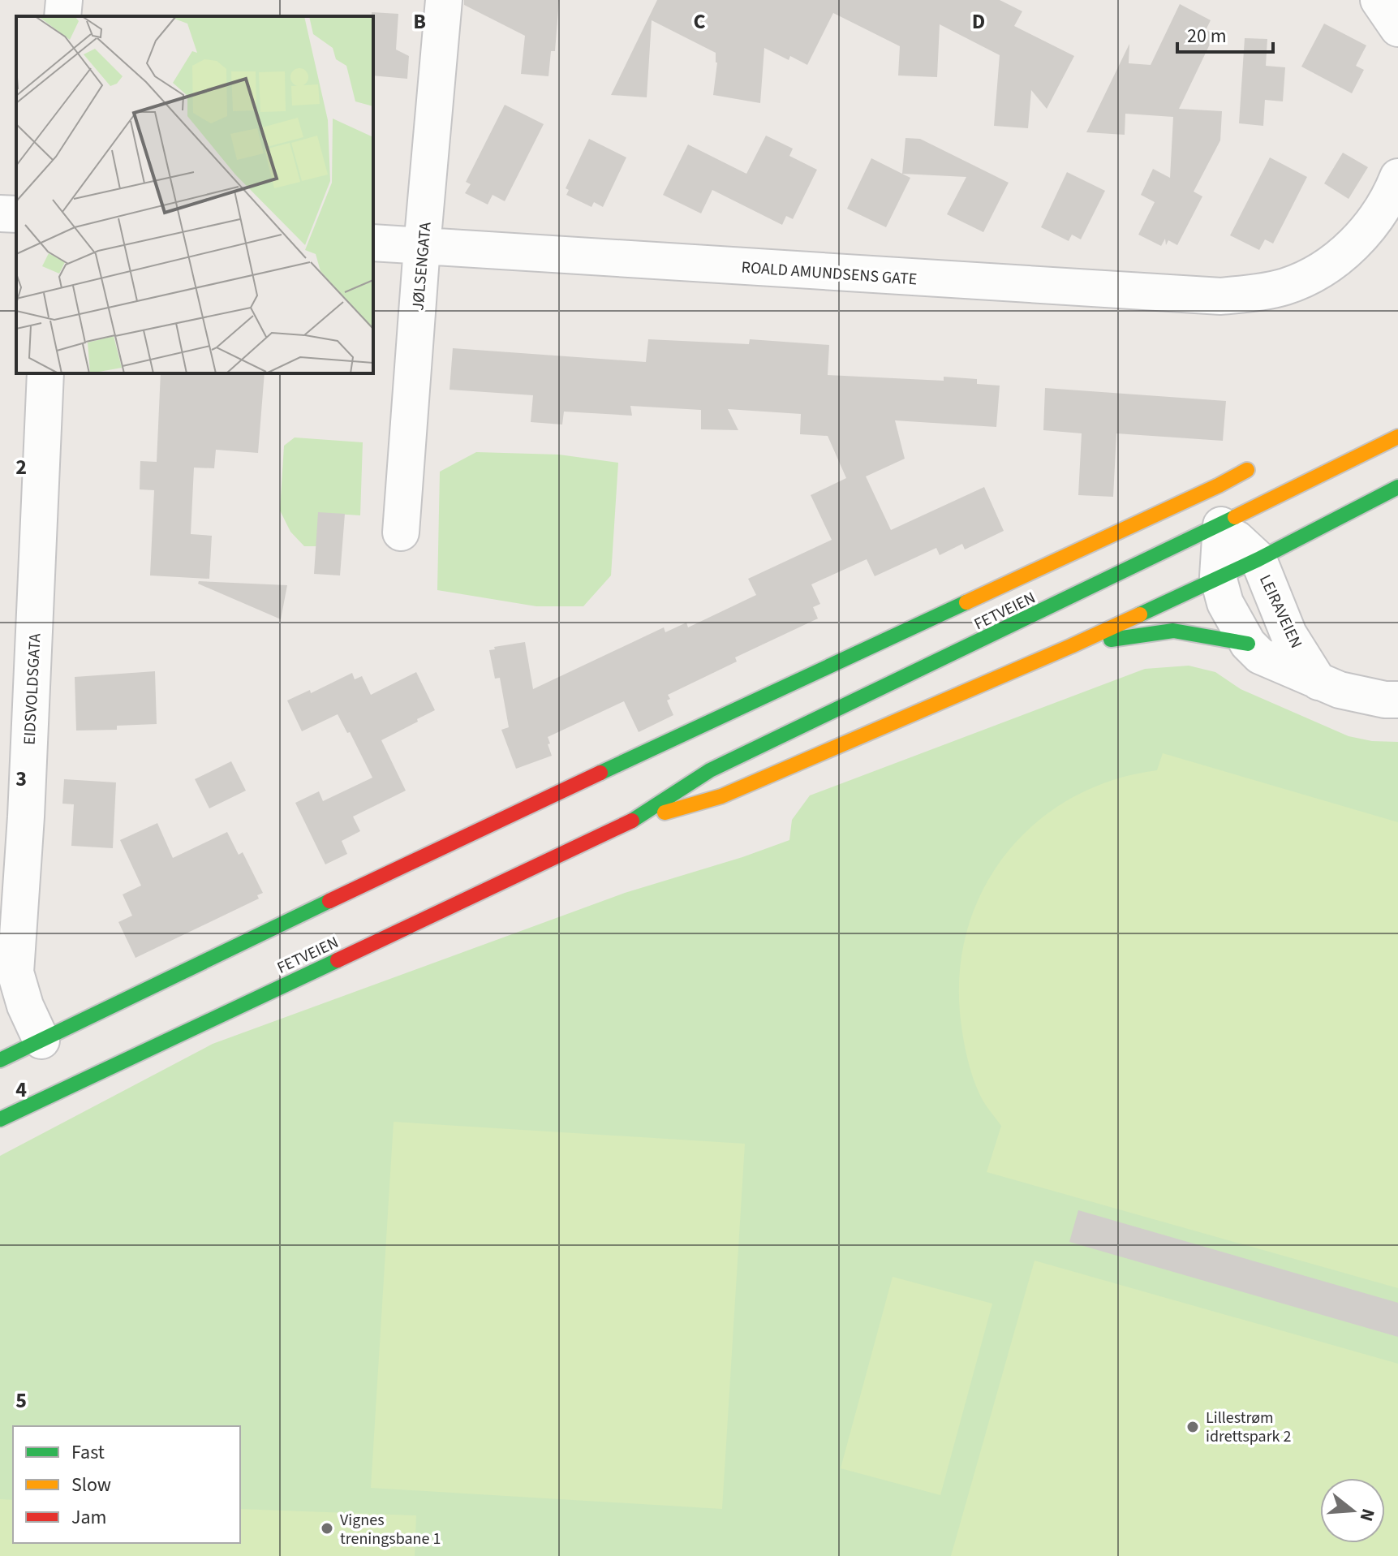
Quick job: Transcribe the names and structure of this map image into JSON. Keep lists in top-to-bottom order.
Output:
{
  "streets": {
    "main road": ["FETVEIEN"],
    "street": [
      "JØLSENGATA",
      "ROALD AMUNDSENS GATE",
      "LEIRAVEIEN",
      "EIDSVOLDSGATA"
    ]
  },
  "crossings": [
    ["JØLSENGATA", "ROALD AMUNDSENS GATE"],
    ["FETVEIEN", "LEIRAVEIEN"]
  ],
  "places": ["Lillestrøm idrettspark 2", "Vignes treningsbane 1"],
  "legend": ["Fast", "Slow", "Jam"],
  "scale_bar": "20 m",
  "north": "right",
  "grid": {
    "columns": ["B", "C", "D"],
    "rows": [
      "2",
      "3",
      "4",
      "5"
    ]
  }
}
